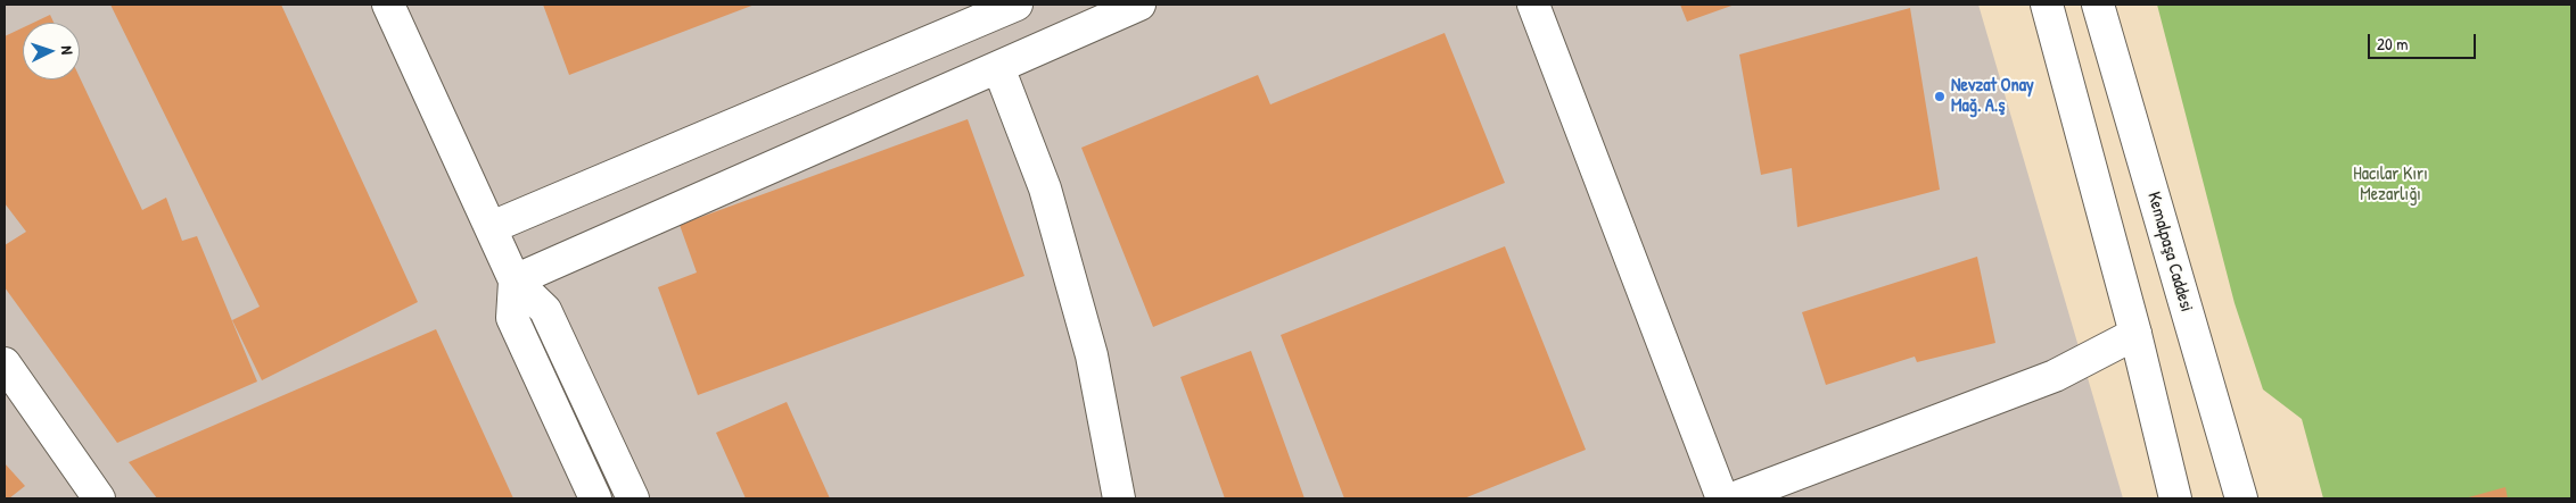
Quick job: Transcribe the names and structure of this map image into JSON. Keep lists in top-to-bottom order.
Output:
{
  "streets": {
    "street": ["Kemalpaşa Caddesi"]
  },
  "parks": ["Hacılar Kırı Mezarlığı"],
  "places": ["Nevzat Onay Mağ. A.ş"],
  "scale_bar": "20 m",
  "north": "right"
}
